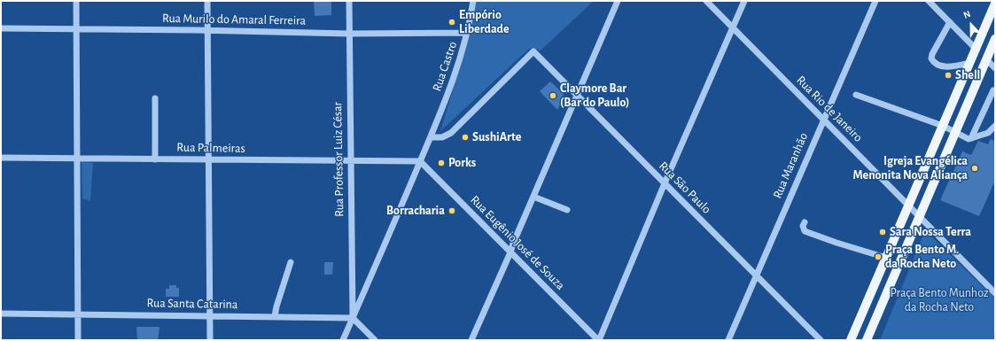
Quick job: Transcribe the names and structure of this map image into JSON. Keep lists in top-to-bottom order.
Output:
{
  "streets": {
    "street": [
      "Rua Murilo do Amaral Ferreira",
      "Rua Castro",
      "Rua Rio de Janeiro",
      "Rua Palmeiras",
      "Rua Professor Luiz César",
      "Rua Maranhão",
      "Rua São Paulo",
      "Rua Eugênio José de Souza",
      "Rua Santa Catarina"
    ]
  },
  "crossings": [
    ["Rua Murilo do Amaral Ferreira", "Rua Castro"],
    ["Rua Murilo do Amaral Ferreira", "Rua Professor Luiz César"],
    ["Rua Castro", "Rua Palmeiras"],
    ["Rua Castro", "Rua Professor Luiz César"],
    ["Rua Castro", "Rua São Paulo"],
    ["Rua Castro", "Rua Eugênio José de Souza"],
    ["Rua Castro", "Rua Santa Catarina"],
    ["Rua Rio de Janeiro", "Rua Maranhão"],
    ["Rua Palmeiras", "Rua Professor Luiz César"],
    ["Rua Palmeiras", "Rua Eugênio José de Souza"],
    ["Rua Professor Luiz César", "Rua Santa Catarina"],
    ["Rua Maranhão", "Rua São Paulo"]
  ],
  "parks": ["Praça Bento Munhoz da Rocha Neto"],
  "places": [
    "Empório Liberdade",
    "Shell",
    "Claymore Bar (Bar do Paulo)",
    "SushiArte",
    "Porks",
    "Igreja Evangélica Menonita Nova Aliança",
    "Borracharia",
    "Sara Nossa Terra",
    "Praça Bento M. da Rocha Neto"
  ],
  "north": "top"
}
